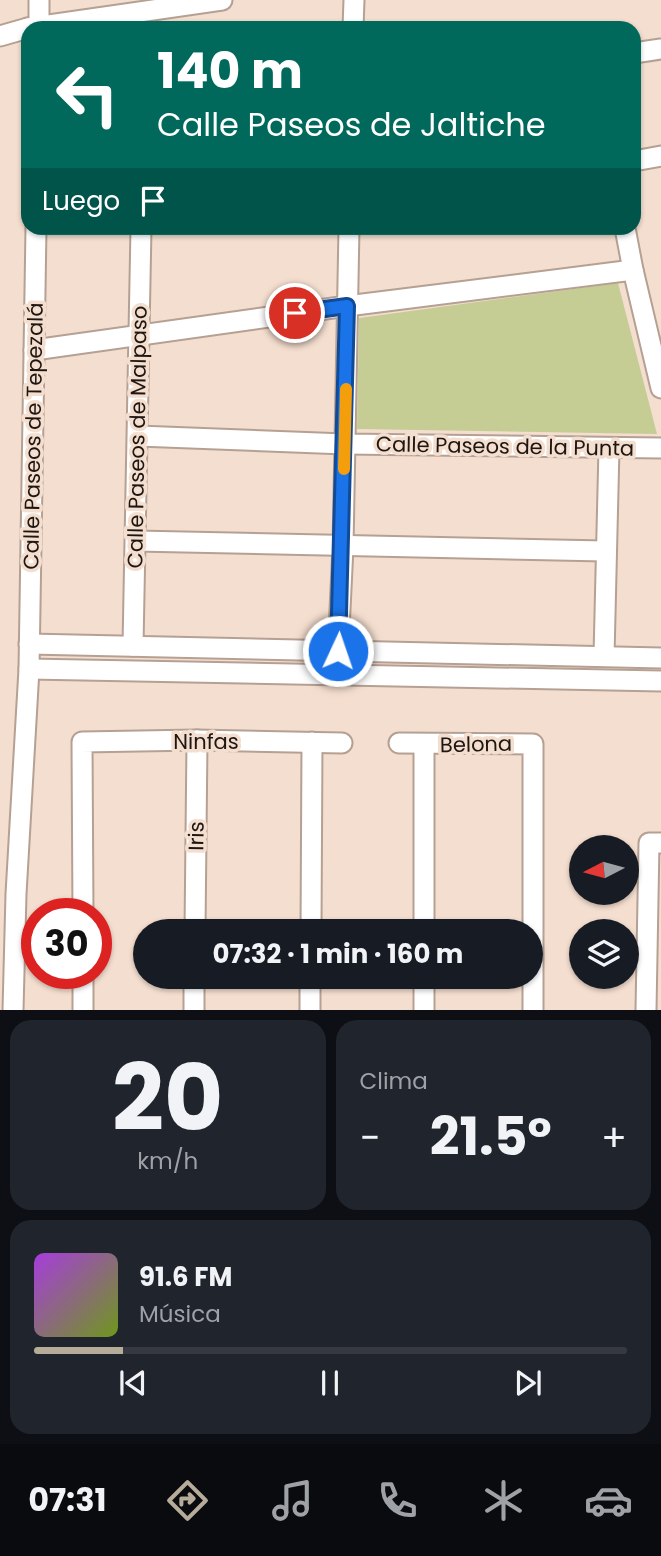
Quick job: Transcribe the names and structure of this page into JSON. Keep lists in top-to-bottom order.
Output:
{
  "streets": {
    "street": [
      "Calle Paseos de Tepezalá",
      "Calle Paseos de Malpaso",
      "Calle Paseos de la Punta",
      "Ninfas",
      "Belona",
      "Iris"
    ]
  },
  "crossings": [
    ["Calle Paseos de Malpaso", "Calle Paseos de la Punta"],
    ["Ninfas", "Iris"]
  ],
  "north": "left",
  "page": {
    "turn": ["140 m", "Calle Paseos de Jaltiche"],
    "then": "Luego",
    "limit": "30",
    "trip": "07:32 · 1 min · 160 m",
    "tile": [
      ["20", "km/h"],
      "Clima"
    ],
    "heat": ["−", "21.5°", "+"],
    "song": ["91.6 FM", "Música"],
    "tabs": "07:31"
  }
}
